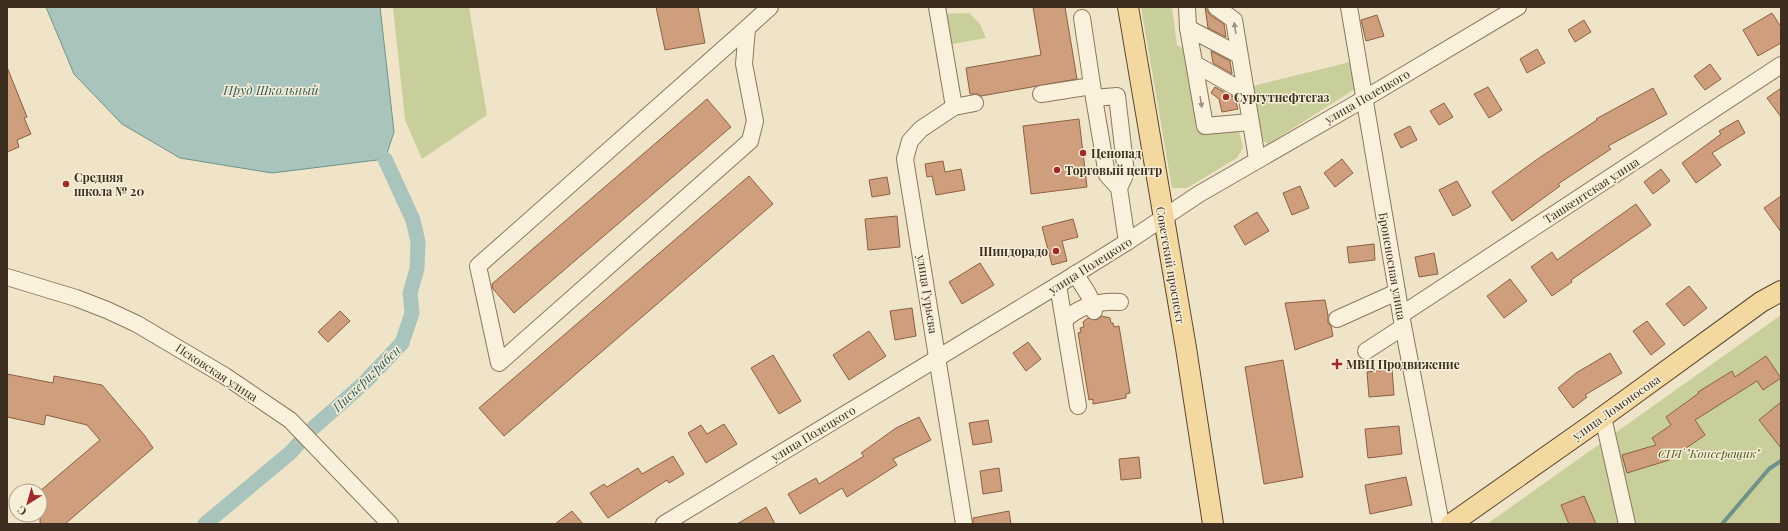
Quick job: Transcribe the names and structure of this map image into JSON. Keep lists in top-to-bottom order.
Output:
{
  "streets": {
    "main road": ["Советский проспект", "улица Ломоносова"],
    "street": [
      "улица Полецкого",
      "Ташкентская улица",
      "Броненосная улица",
      "улица Гурьева",
      "Псковская улица"
    ]
  },
  "crossings": [
    ["улица Полецкого", "Советский проспект"],
    ["улица Полецкого", "Броненосная улица"],
    ["улица Полецкого", "улица Гурьева"],
    ["Ташкентская улица", "Броненосная улица"]
  ],
  "water": ["Пруд Школьный", "Пискериграбен"],
  "parks": ["СНТ \"Консервщик\""],
  "places": {
    "other": [
      "Сургутнефтегаз",
      "Ценопад",
      "Торговый центр",
      "Средняя школа № 20",
      "Шиндорадо"
    ],
    "health": ["МВЦ Продвижение"]
  },
  "north": "bottom left"
}
